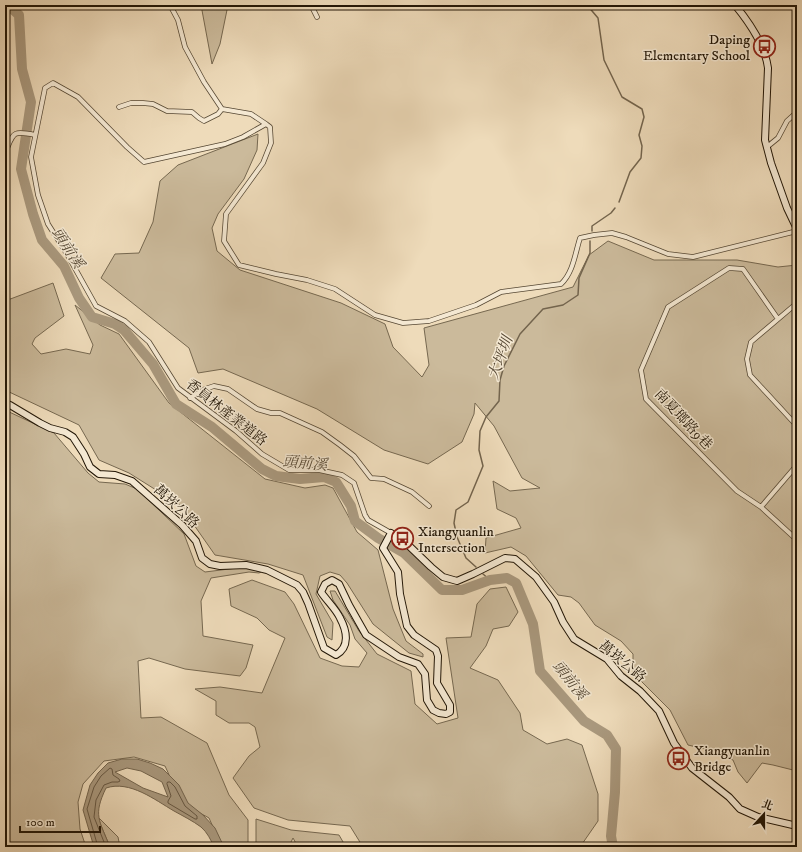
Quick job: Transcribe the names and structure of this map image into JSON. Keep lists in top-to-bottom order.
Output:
{
  "streets": {
    "street": ["香員林產業道路", "南夏瑯路9巷", "萬崁公路"]
  },
  "crossings": [
    ["香員林產業道路", "萬崁公路"]
  ],
  "water": ["頭前溪", "大坪圳"],
  "places": {
    "bus stop": ["Daping Elementary School", "Xiangyuanlin Intersection", "Xiangyuanlin Bridge"]
  },
  "scale_bar": "100 m",
  "north": "top"
}
